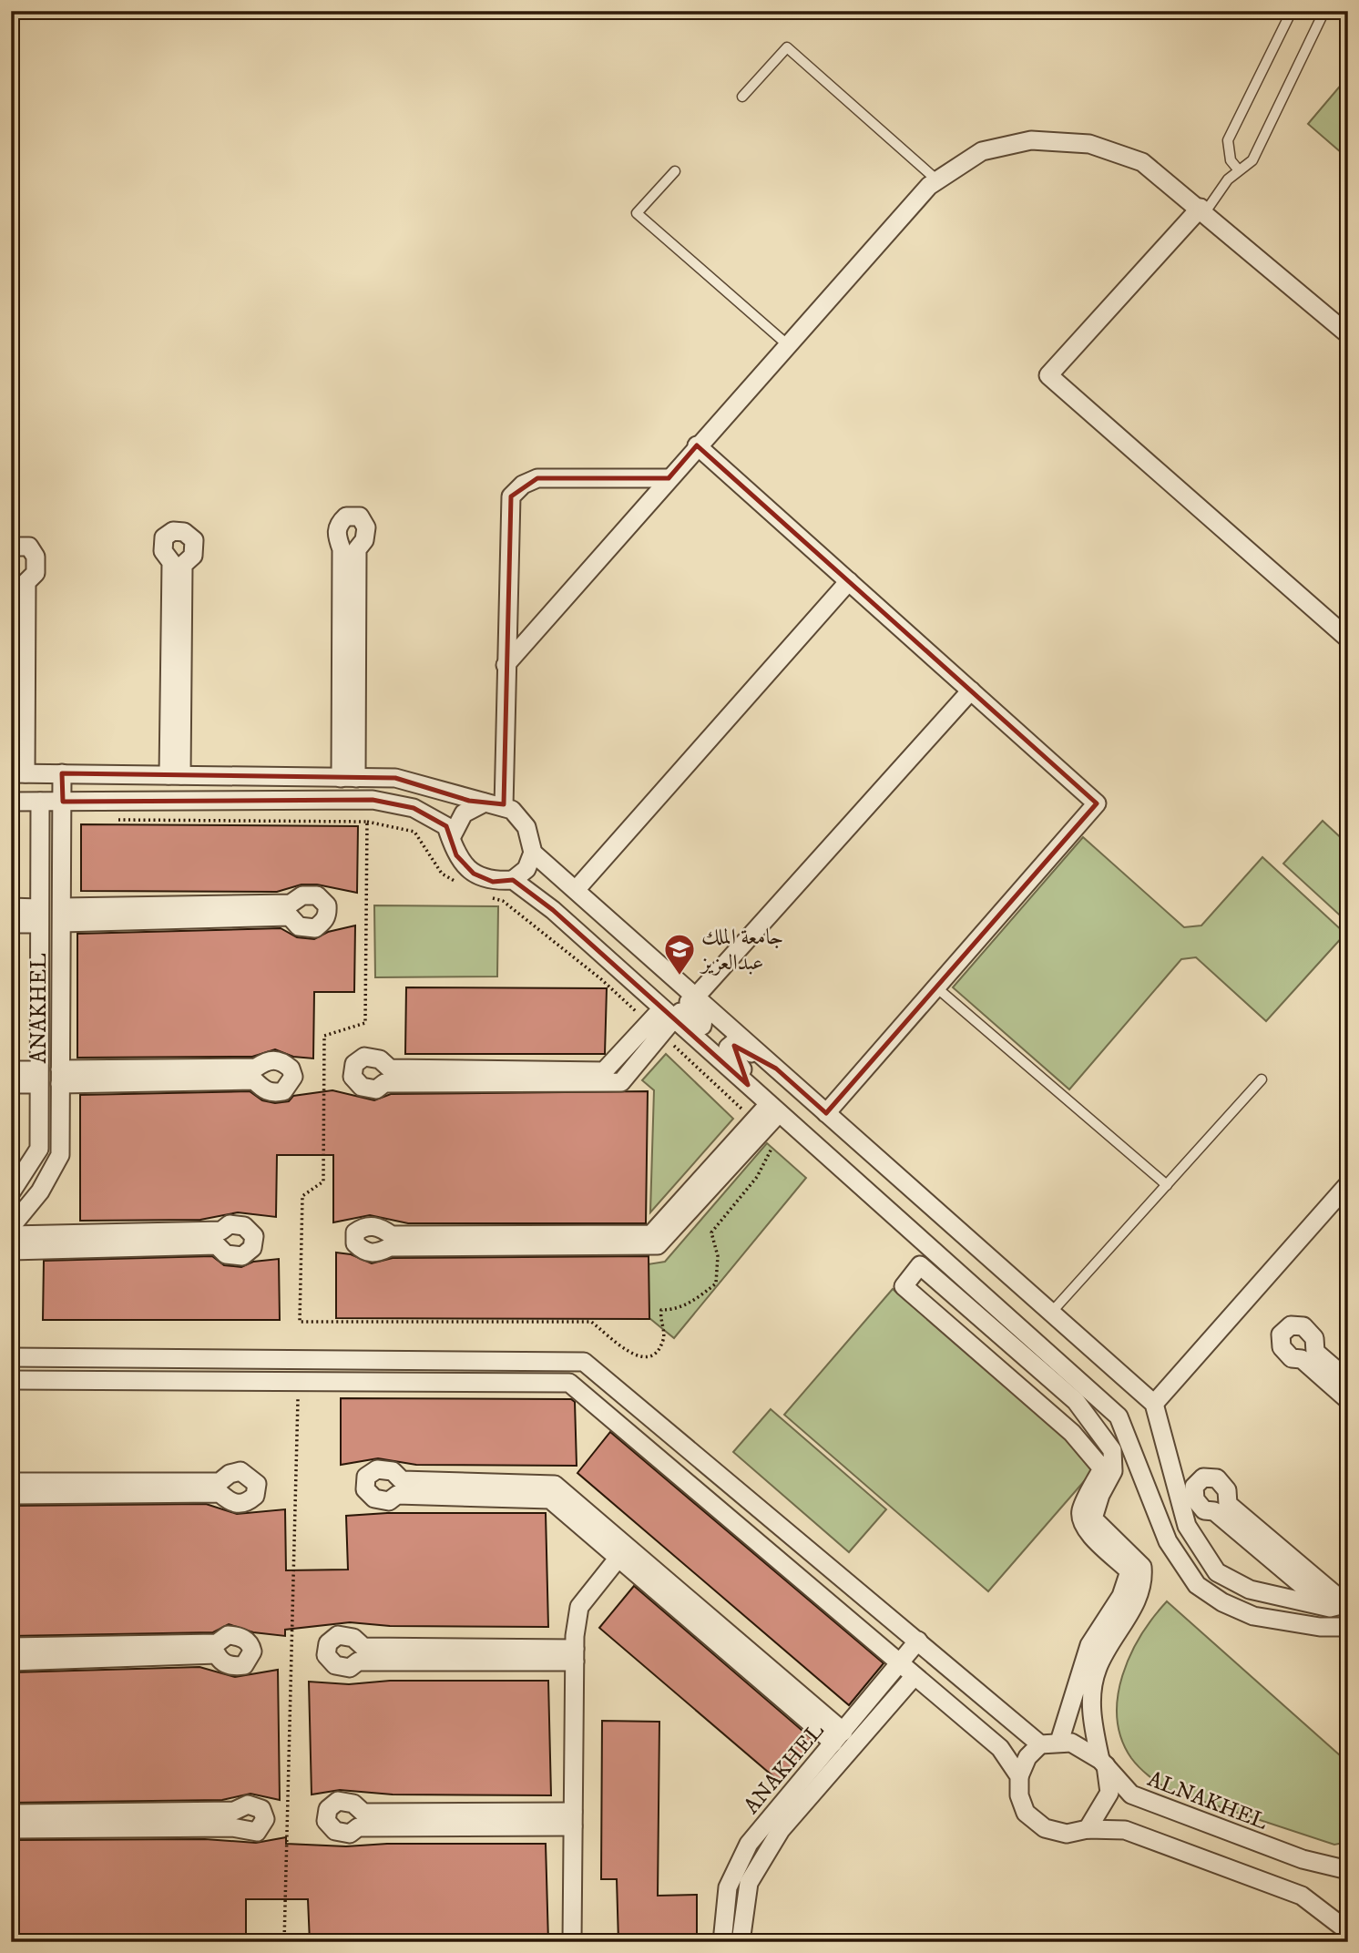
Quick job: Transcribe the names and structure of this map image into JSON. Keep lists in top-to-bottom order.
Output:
{
  "streets": {
    "street": ["ANAKHEL", "ALNAKHEL"]
  },
  "places": {
    "school or university": ["جامعة الملك عبدالعزيز"]
  }
}
